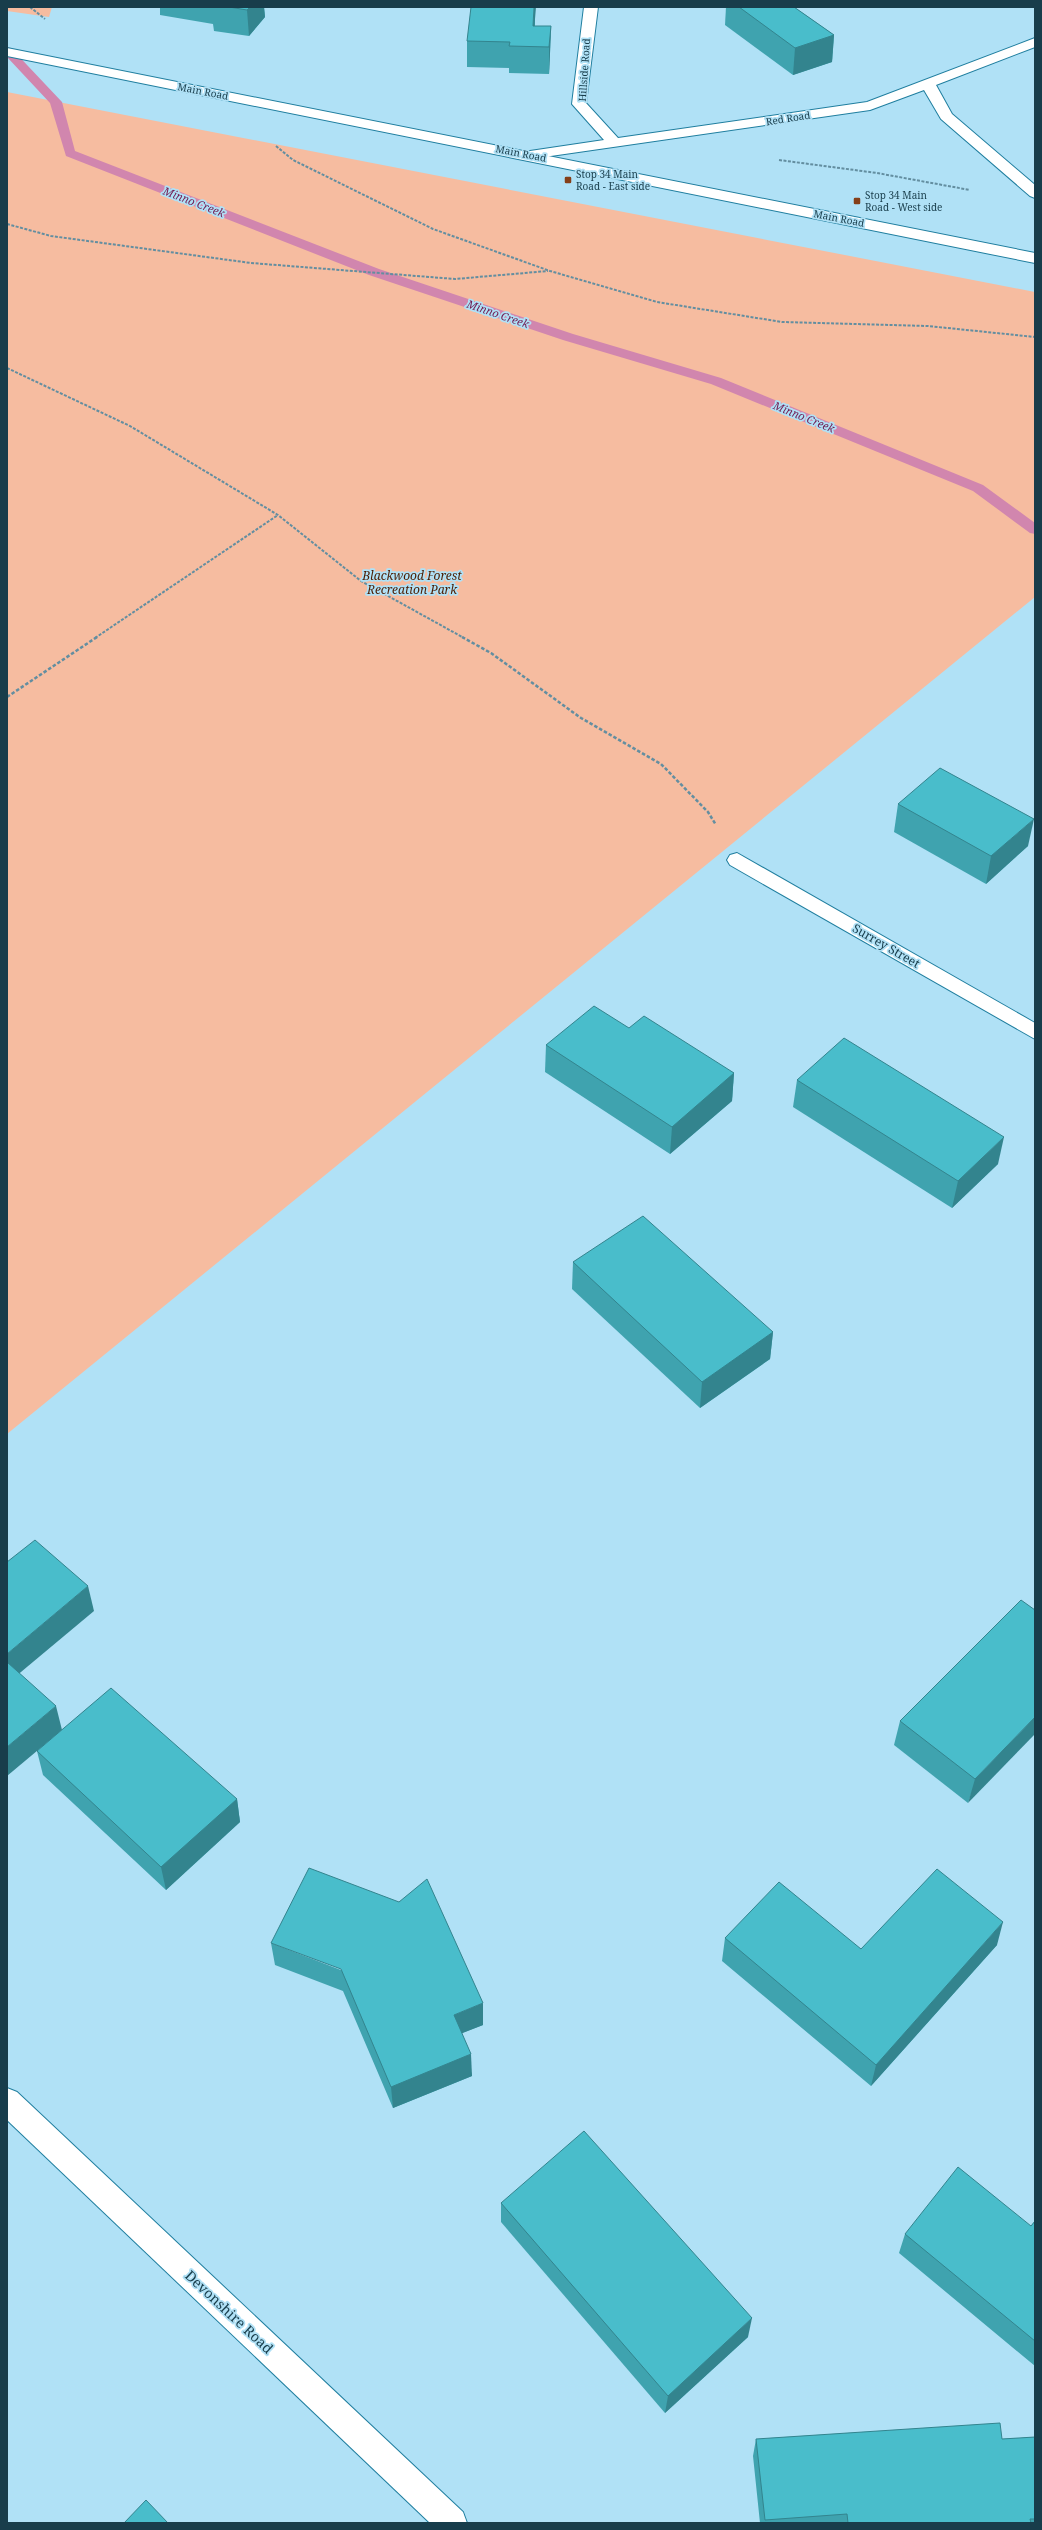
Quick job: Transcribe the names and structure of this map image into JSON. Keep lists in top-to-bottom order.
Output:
{
  "streets": {
    "street": [
      "Hillside Road",
      "Main Road",
      "Red Road",
      "Surrey Street",
      "Devonshire Road"
    ]
  },
  "crossings": [
    ["Hillside Road", "Red Road"],
    ["Main Road", "Red Road"]
  ],
  "water": ["Minno Creek"],
  "parks": ["Blackwood Forest Recreation Park"],
  "places": {
    "transit": ["Stop 34 Main Road - East side", "Stop 34 Main Road - West side"]
  }
}
